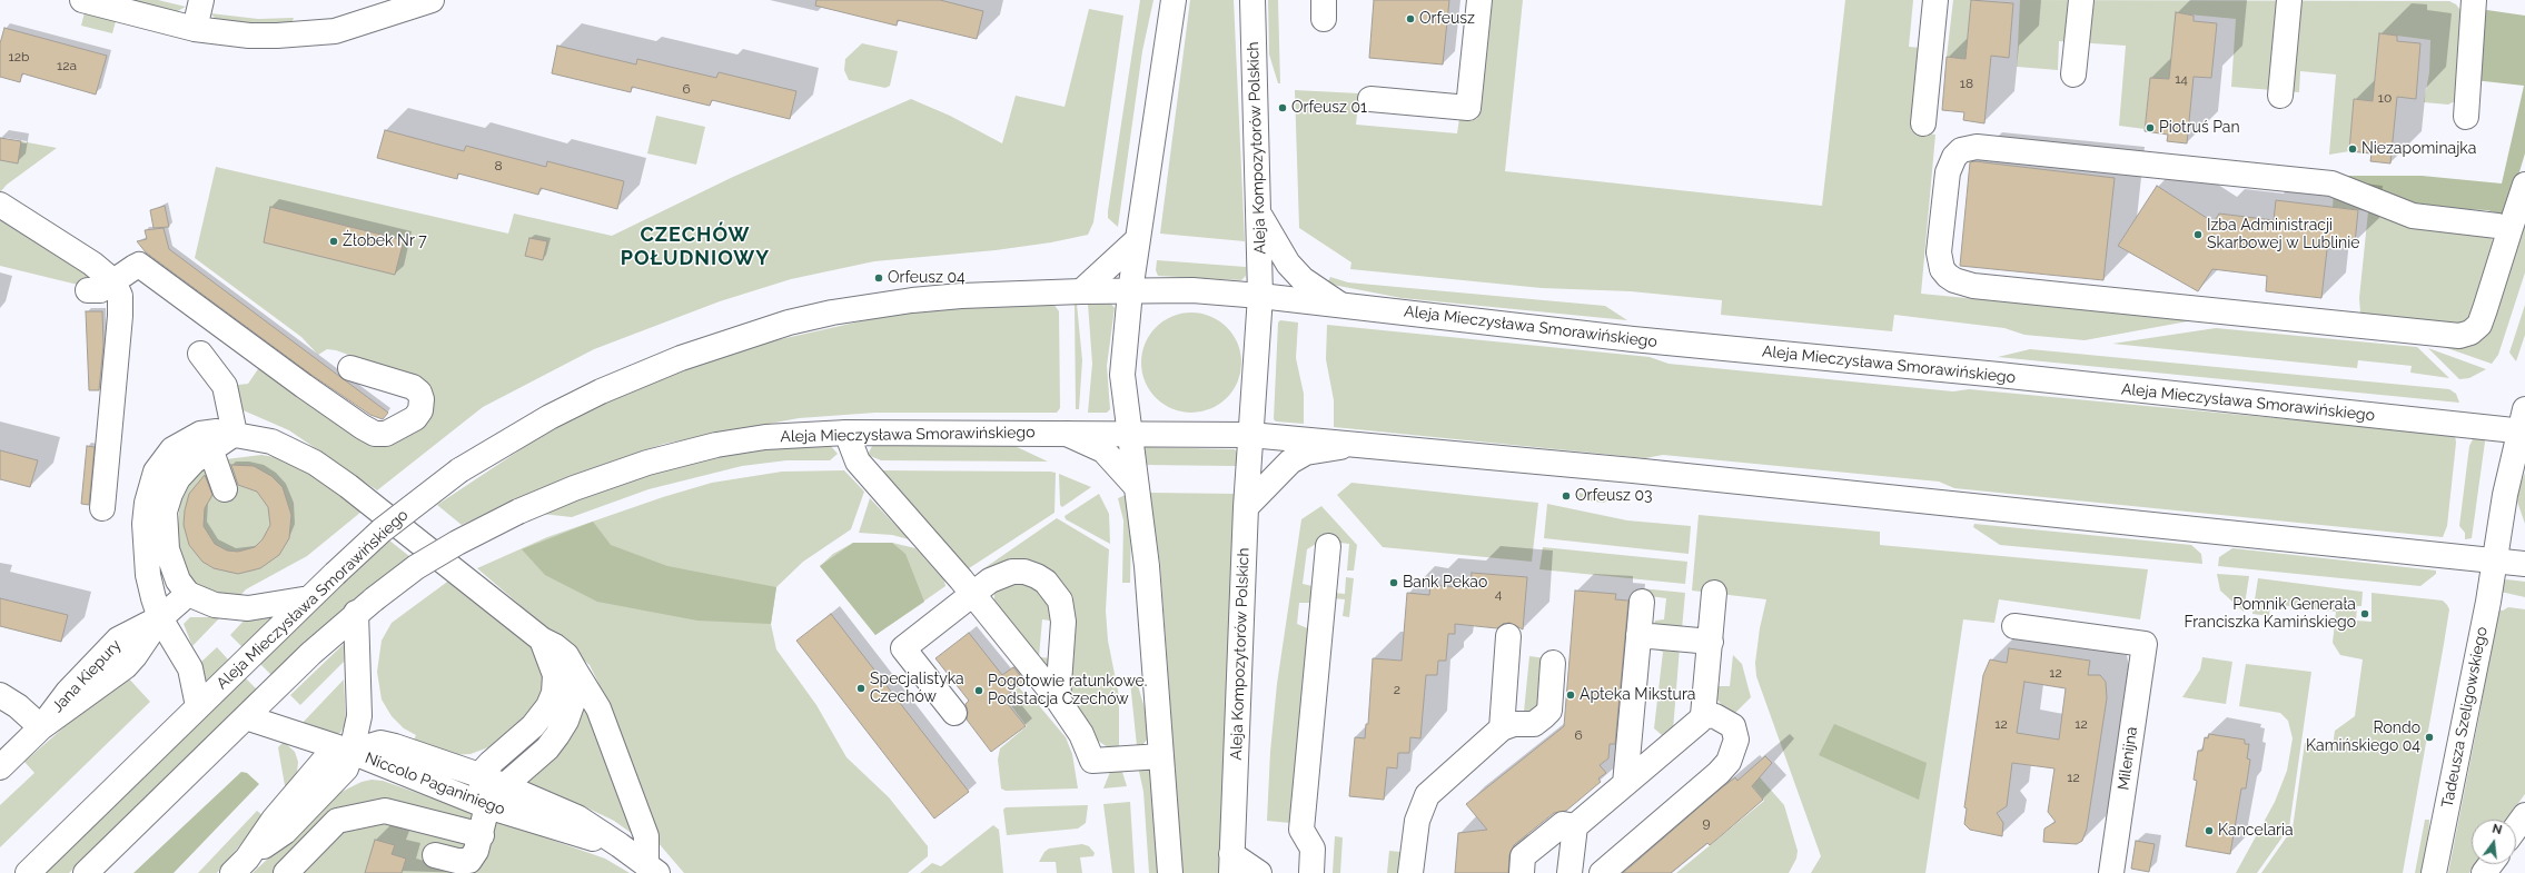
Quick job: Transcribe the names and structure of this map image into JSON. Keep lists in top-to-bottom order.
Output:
{
  "streets": {
    "street": [
      "Aleja Kompozytorów Polskich",
      "Aleja Mieczysława Smorawińskiego",
      "Jana Kiepury",
      "Tadeusza Szeligowskiego",
      "Milenijna",
      "Niccolo Paganiniego"
    ]
  },
  "crossings": [
    ["Aleja Kompozytorów Polskich", "Aleja Mieczysława Smorawińskiego"],
    ["Aleja Mieczysława Smorawińskiego", "Tadeusza Szeligowskiego"]
  ],
  "districts": ["CZECHÓW POŁUDNIOWY"],
  "places": [
    "Orfeusz",
    "Orfeusz 01",
    "Piotruś Pan",
    "Niezapominajka",
    "Izba Administracji Skarbowej w Lublinie",
    "Żłobek Nr 7",
    "Orfeusz 04",
    "Orfeusz 03",
    "Bank Pekao",
    "Pomnik Generała Franciszka Kamińskiego",
    "Specjalistyka Czechów",
    "Pogotowie ratunkowe. Podstacja Czechów",
    "Apteka Mikstura",
    "Rondo Kamińskiego 04",
    "Kancelaria"
  ],
  "house_numbers": [
    "12b",
    "12a",
    "14",
    "18",
    "6",
    "10",
    "8",
    "4",
    "12",
    "2",
    "12",
    "12",
    "6",
    "12",
    "9"
  ],
  "north": "top"
}
